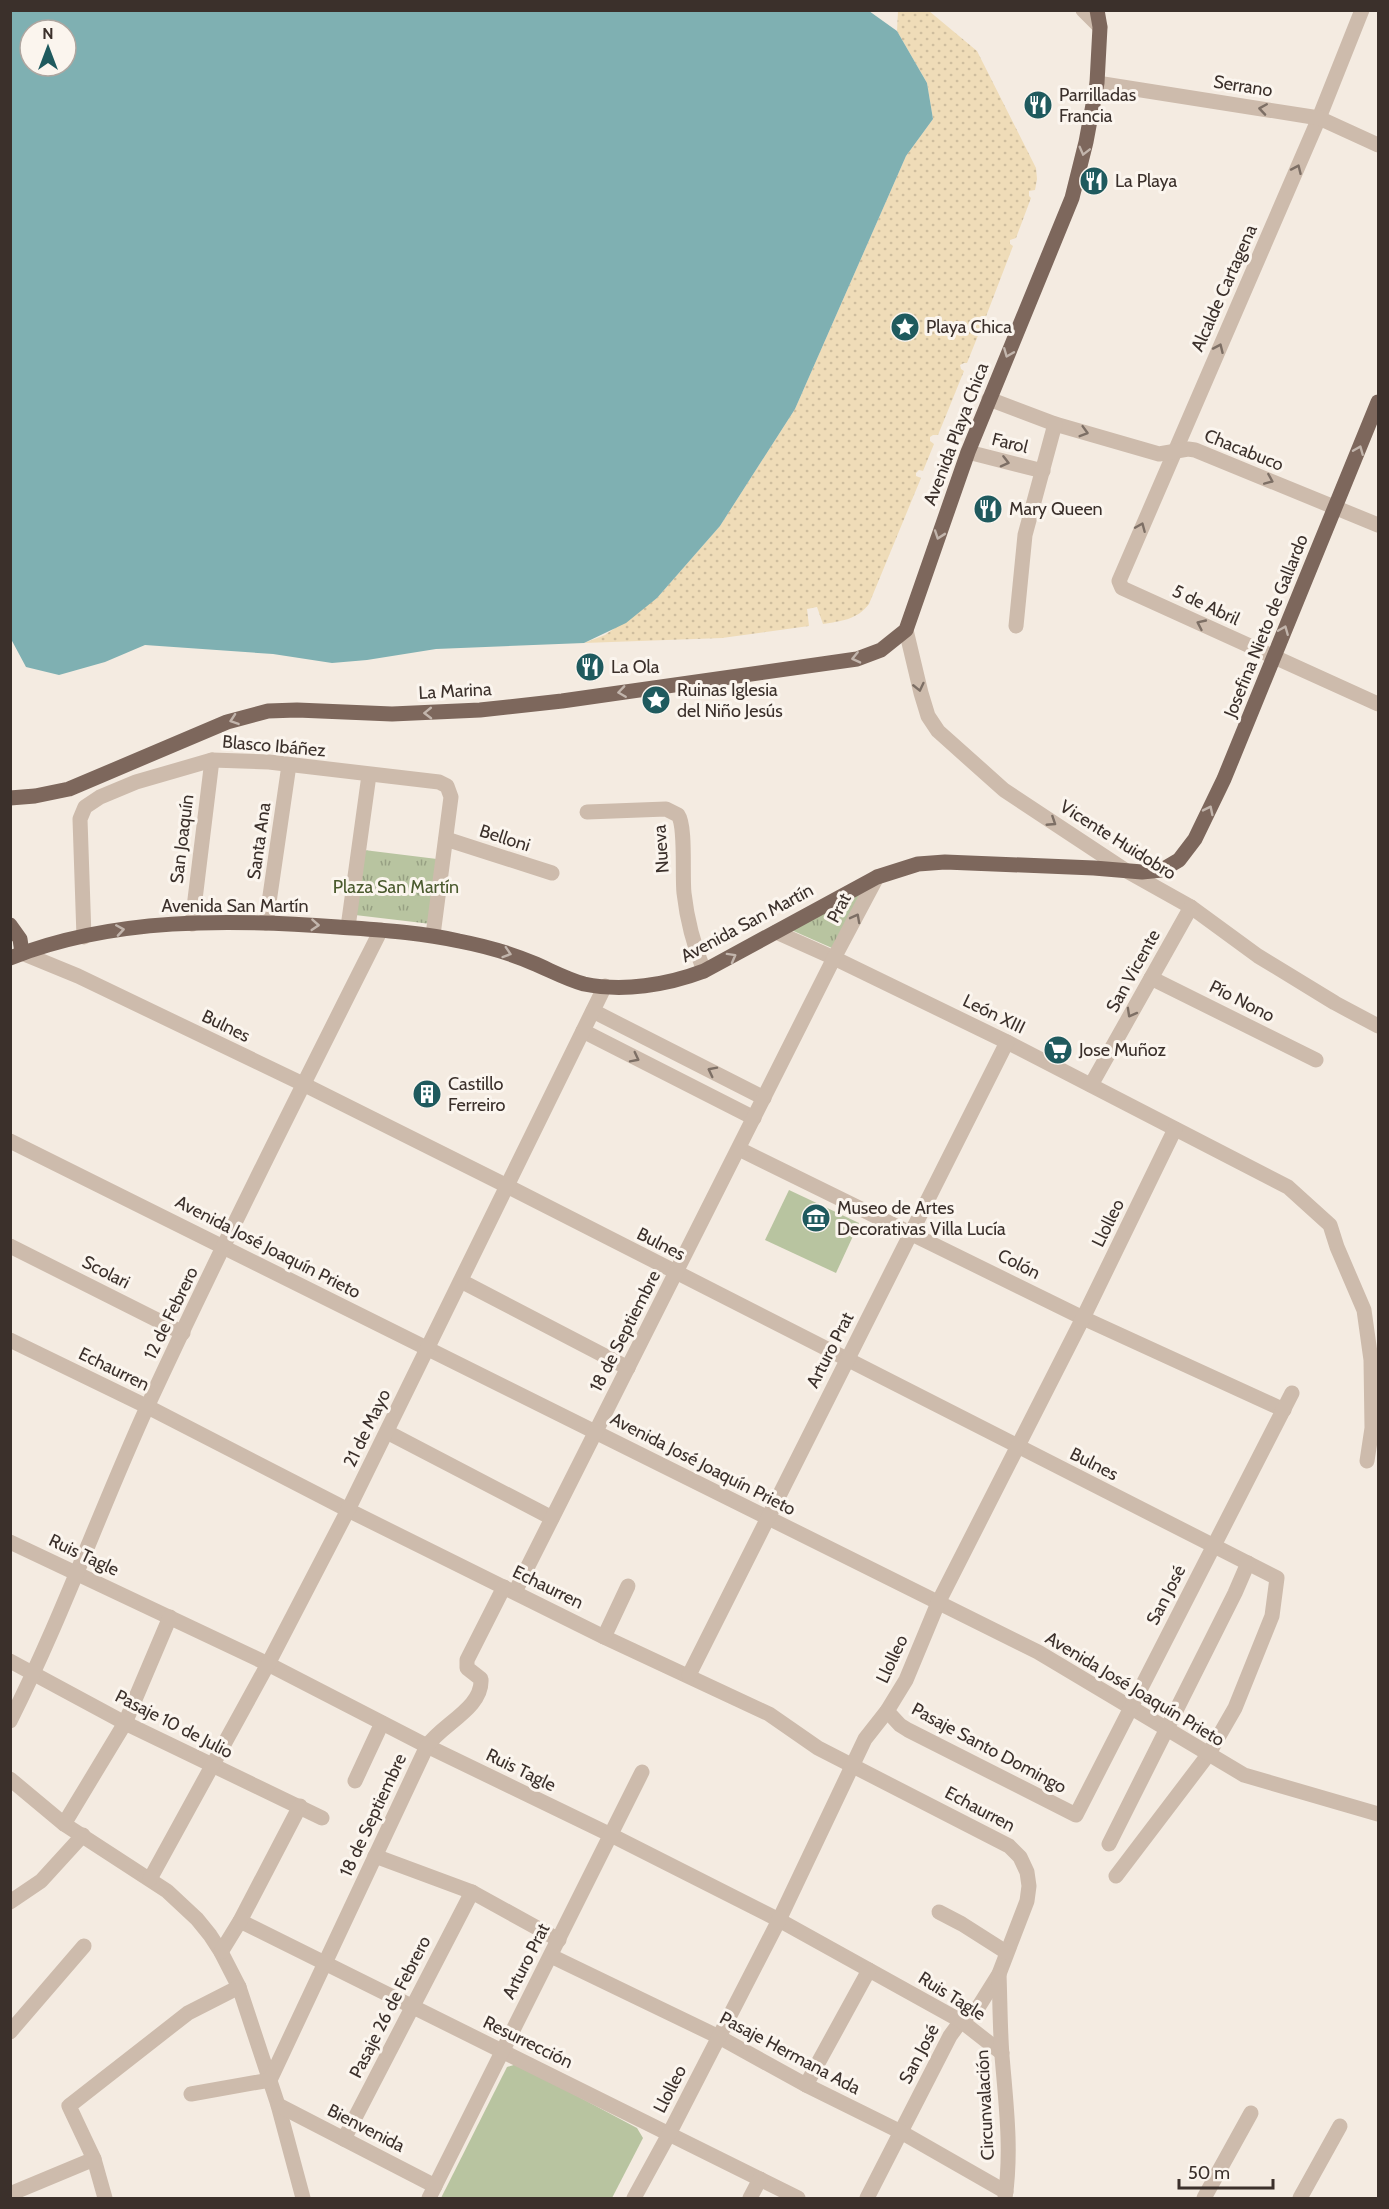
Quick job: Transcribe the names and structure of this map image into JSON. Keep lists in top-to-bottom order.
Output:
{
  "streets": {
    "main road": [
      "Avenida Playa Chica",
      "Josefina Nieto de Gallardo",
      "La Marina",
      "Avenida San Martín"
    ],
    "street": [
      "Serrano",
      "Alcalde Cartagena",
      "Farol",
      "Chacabuco",
      "5 de Abril",
      "Blasco Ibáñez",
      "Belloni",
      "San Joaquín",
      "Vicente Huidobro",
      "Santa Ana",
      "Nueva",
      "Prat",
      "San Vicente",
      "Pío Nono",
      "León XIII",
      "Bulnes",
      "Llolleo",
      "Avenida José Joaquín Prieto",
      "Colón",
      "Scolari",
      "12 de Febrero",
      "18 de Septiembre",
      "Arturo Prat",
      "Echaurren",
      "21 de Mayo",
      "Ruis Tagle",
      "San José",
      "Pasaje 10 de Julio",
      "Pasaje Santo Domingo",
      "Pasaje 26 de Febrero",
      "Resurrección",
      "Pasaje Hermana Ada",
      "Circunvalación",
      "Bienvenida"
    ]
  },
  "crossings": [
    ["Serrano", "Alcalde Cartagena"],
    ["Serrano", "Avenida Playa Chica"],
    ["Alcalde Cartagena", "Chacabuco"],
    ["Alcalde Cartagena", "5 de Abril"],
    ["Avenida Playa Chica", "Farol"],
    ["Avenida Playa Chica", "Chacabuco"],
    ["Avenida Playa Chica", "La Marina"],
    ["Avenida Playa Chica", "Vicente Huidobro"],
    ["Chacabuco", "Josefina Nieto de Gallardo"],
    ["5 de Abril", "Josefina Nieto de Gallardo"],
    ["Josefina Nieto de Gallardo", "Avenida San Martín"],
    ["La Marina", "Vicente Huidobro"],
    ["Blasco Ibáñez", "Belloni"],
    ["Blasco Ibáñez", "San Joaquín"],
    ["Blasco Ibáñez", "Santa Ana"],
    ["Blasco Ibáñez", "Avenida San Martín"],
    ["San Joaquín", "Avenida San Martín"],
    ["Vicente Huidobro", "Avenida San Martín"],
    ["Vicente Huidobro", "San Vicente"],
    ["Santa Ana", "Avenida San Martín"],
    ["Nueva", "Avenida San Martín"],
    ["Avenida San Martín", "Prat"],
    ["Avenida San Martín", "León XIII"],
    ["Avenida San Martín", "Bulnes"],
    ["Avenida San Martín", "12 de Febrero"],
    ["Avenida San Martín", "21 de Mayo"],
    ["Prat", "León XIII"],
    ["Prat", "18 de Septiembre"],
    ["San Vicente", "Pío Nono"],
    ["San Vicente", "León XIII"],
    ["León XIII", "Llolleo"],
    ["León XIII", "18 de Septiembre"],
    ["León XIII", "Arturo Prat"],
    ["Bulnes", "Llolleo"],
    ["Bulnes", "Avenida José Joaquín Prieto"],
    ["Bulnes", "12 de Febrero"],
    ["Bulnes", "18 de Septiembre"],
    ["Bulnes", "Arturo Prat"],
    ["Bulnes", "21 de Mayo"],
    ["Bulnes", "San José"],
    ["Llolleo", "Avenida José Joaquín Prieto"],
    ["Llolleo", "Colón"],
    ["Llolleo", "Echaurren"],
    ["Llolleo", "Ruis Tagle"],
    ["Llolleo", "Pasaje Santo Domingo"],
    ["Llolleo", "Resurrección"],
    ["Llolleo", "Pasaje Hermana Ada"],
    ["Avenida José Joaquín Prieto", "12 de Febrero"],
    ["Avenida José Joaquín Prieto", "18 de Septiembre"],
    ["Avenida José Joaquín Prieto", "Arturo Prat"],
    ["Avenida José Joaquín Prieto", "21 de Mayo"],
    ["Avenida José Joaquín Prieto", "San José"],
    ["Colón", "18 de Septiembre"],
    ["Colón", "Arturo Prat"],
    ["Colón", "San José"],
    ["Scolari", "12 de Febrero"],
    ["12 de Febrero", "Echaurren"],
    ["12 de Febrero", "Ruis Tagle"],
    ["12 de Febrero", "Pasaje 10 de Julio"],
    ["18 de Septiembre", "Echaurren"],
    ["18 de Septiembre", "Ruis Tagle"],
    ["18 de Septiembre", "Resurrección"],
    ["Arturo Prat", "Echaurren"],
    ["Arturo Prat", "Ruis Tagle"],
    ["Arturo Prat", "Resurrección"],
    ["Arturo Prat", "Pasaje Hermana Ada"],
    ["Arturo Prat", "Bienvenida"],
    ["Echaurren", "21 de Mayo"],
    ["Echaurren", "San José"],
    ["21 de Mayo", "Ruis Tagle"],
    ["21 de Mayo", "Pasaje 10 de Julio"],
    ["Ruis Tagle", "San José"],
    ["Ruis Tagle", "Circunvalación"],
    ["San José", "Pasaje Santo Domingo"],
    ["San José", "Pasaje Hermana Ada"],
    ["San José", "Circunvalación"],
    ["Pasaje 26 de Febrero", "Resurrección"],
    ["Pasaje 26 de Febrero", "Bienvenida"],
    ["Pasaje Hermana Ada", "Circunvalación"]
  ],
  "one_way": [
    "Serrano",
    "Alcalde Cartagena",
    "Avenida Playa Chica",
    "Farol",
    "Chacabuco",
    "5 de Abril",
    "Josefina Nieto de Gallardo",
    "La Marina",
    "Vicente Huidobro",
    "Avenida San Martín",
    "Prat",
    "San Vicente"
  ],
  "parks": ["Plaza San Martín"],
  "places": {
    "restaurant": [
      "Parrilladas Francia",
      "La Playa",
      "Mary Queen",
      "La Ola"
    ],
    "place": ["Playa Chica", "Ruinas Iglesia del Niño Jesús"],
    "supermarket": ["Jose Muñoz"],
    "building": ["Castillo Ferreiro"],
    "museum": ["Museo de Artes Decorativas Villa Lucía"]
  },
  "scale_bar": "50 m",
  "north": "top"
}
